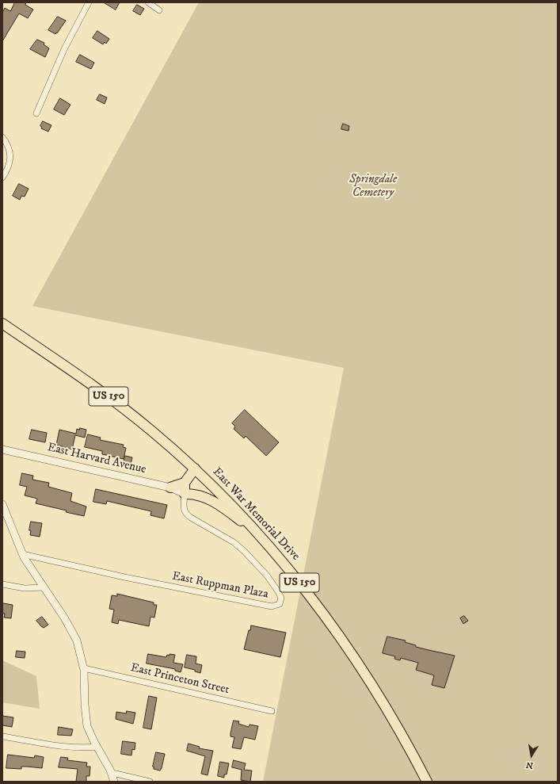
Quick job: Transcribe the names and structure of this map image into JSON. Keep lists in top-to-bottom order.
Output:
{
  "streets": {
    "highway": ["US 150", "East War Memorial Drive"],
    "street": ["East Harvard Avenue", "East Ruppman Plaza", "East Princeton Street"]
  },
  "crossings": [
    ["East Harvard Avenue", "East Ruppman Plaza"]
  ],
  "parks": ["Springdale Cemetery"],
  "north": "bottom"
}
